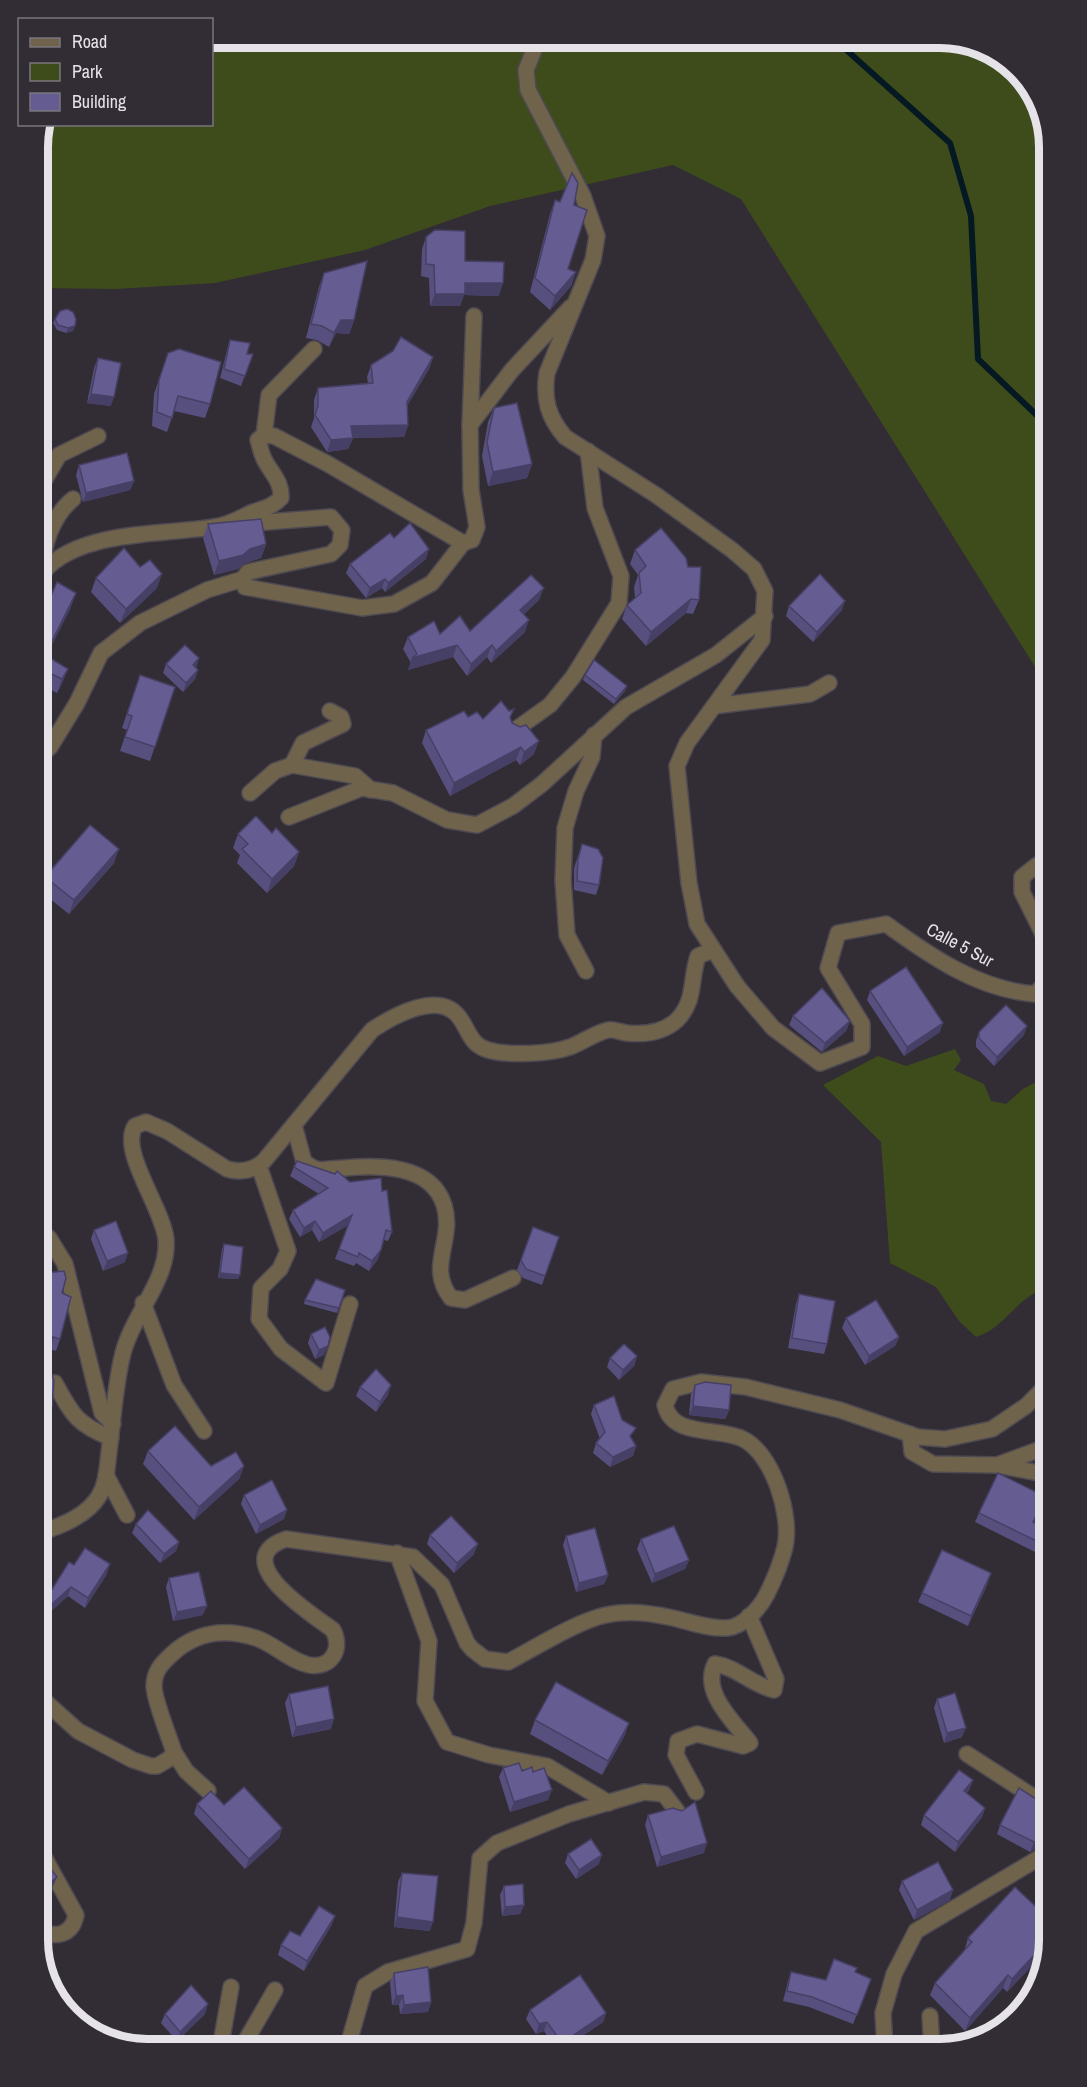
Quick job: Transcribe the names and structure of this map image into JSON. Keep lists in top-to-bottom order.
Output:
{
  "streets": {
    "street": ["Calle 5 Sur"]
  },
  "legend": ["Road", "Park", "Building"]
}
